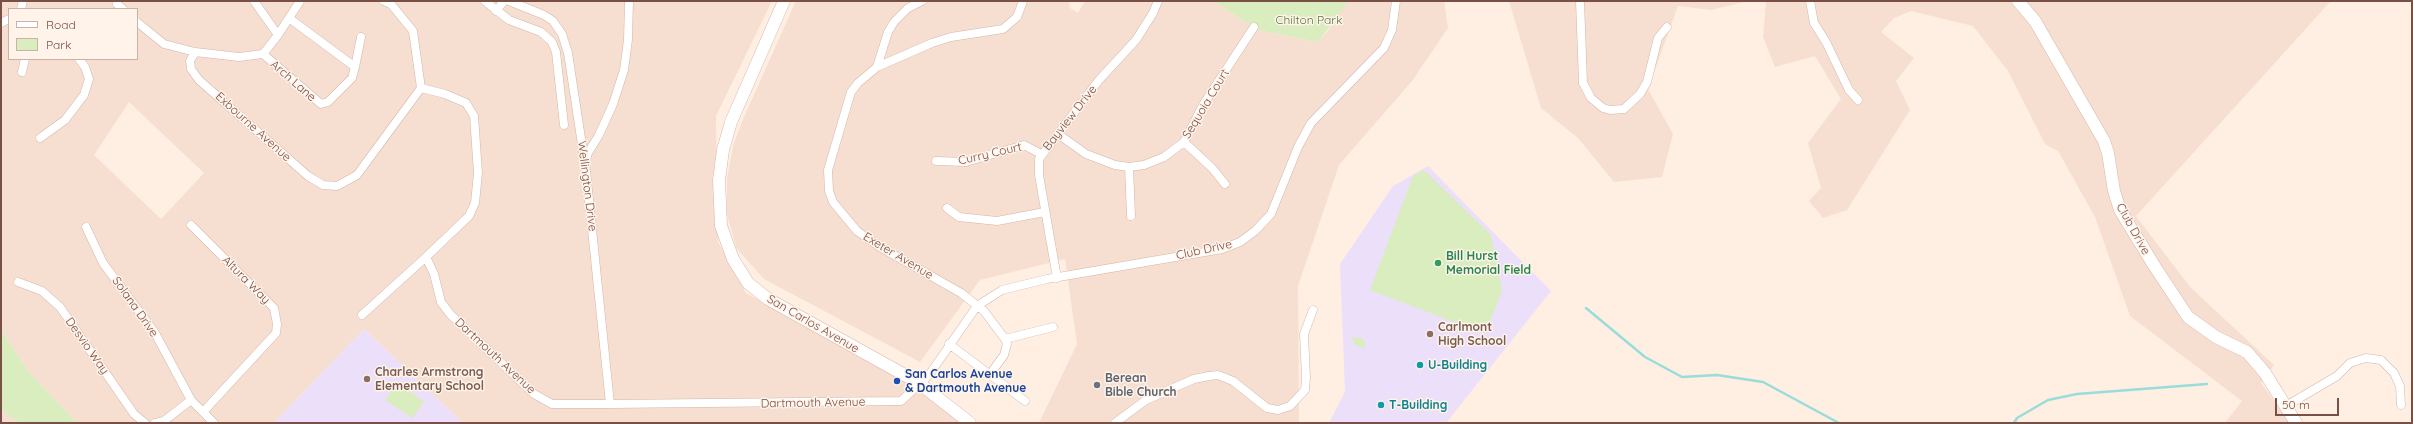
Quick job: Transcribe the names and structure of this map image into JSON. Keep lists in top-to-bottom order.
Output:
{
  "streets": {
    "main road": ["Club Drive", "San Carlos Avenue"],
    "street": [
      "Arch Lane",
      "Sequoia Court",
      "Bayview Drive",
      "Exbourne Avenue",
      "Curry Court",
      "Wellington Drive",
      "Exeter Avenue",
      "Altura Way",
      "Solana Drive",
      "Desvio Way",
      "Dartmouth Avenue"
    ]
  },
  "crossings": [
    ["Sequoia Court", "Bayview Drive"],
    ["Bayview Drive", "Curry Court"],
    ["Bayview Drive", "Club Drive"],
    ["Wellington Drive", "Dartmouth Avenue"],
    ["Club Drive", "Exeter Avenue"],
    ["Club Drive", "San Carlos Avenue"],
    ["Club Drive", "Dartmouth Avenue"],
    ["Altura Way", "Solana Drive"],
    ["San Carlos Avenue", "Dartmouth Avenue"]
  ],
  "parks": ["Chilton Park"],
  "places": [
    "Bill Hurst Memorial Field",
    "Carlmont High School",
    "U-Building",
    "Charles Armstrong Elementary School",
    "San Carlos Avenue & Dartmouth Avenue",
    "Berean Bible Church",
    "T-Building"
  ],
  "legend": ["Road", "Park"],
  "scale_bar": "50 m"
}
